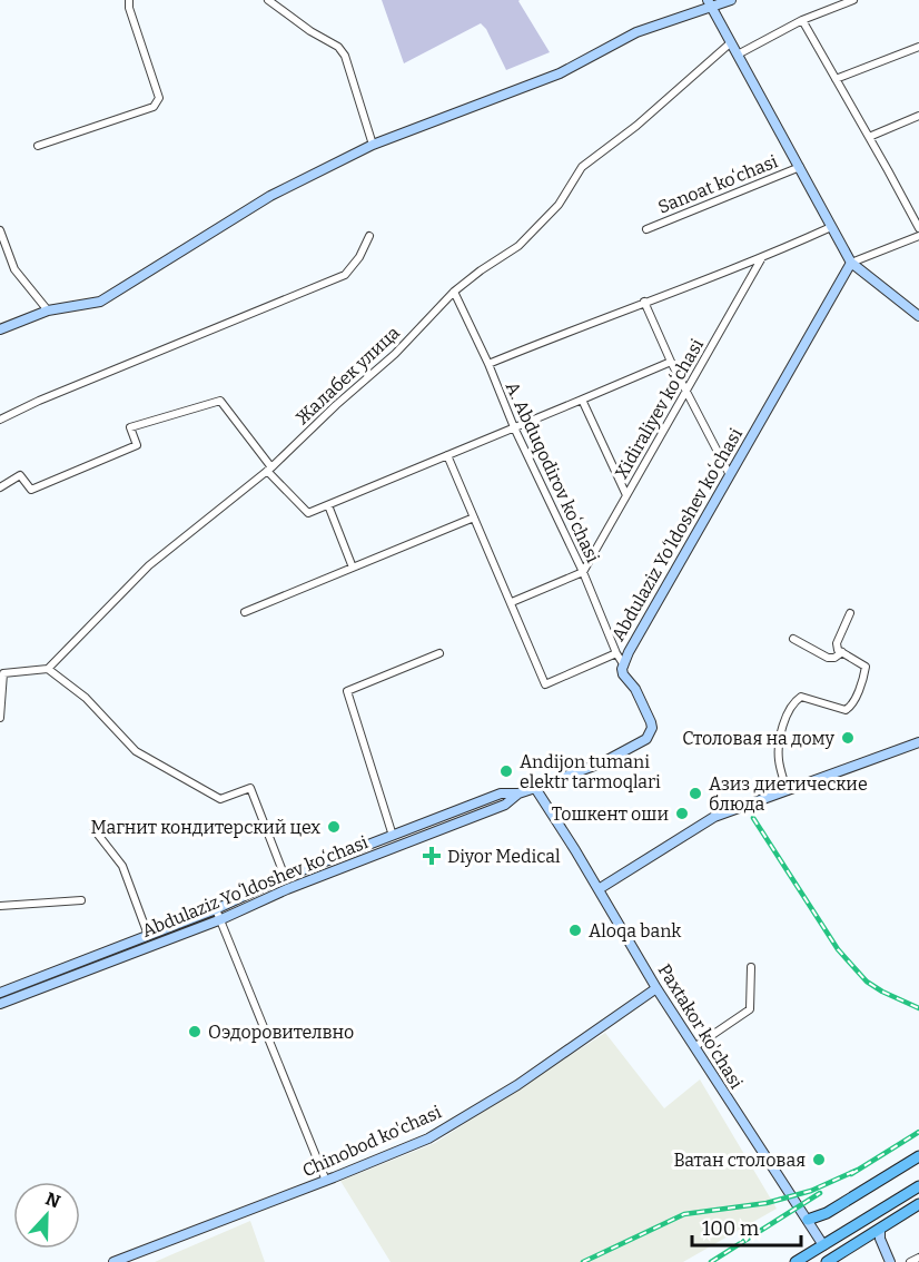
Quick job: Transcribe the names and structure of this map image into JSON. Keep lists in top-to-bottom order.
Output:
{
  "streets": {
    "main road": ["Abdulaziz Yoʻldoshev koʻchasi", "Paxtakor ko'chasi", "Chinobod ko'chasi"],
    "street": [
      "Sanoat koʻchasi",
      "Жалабек улица",
      "Xidiraliyev koʻchasi",
      "A. Abduqodirov koʻchasi"
    ]
  },
  "crossings": [
    ["Жалабек улица", "A. Abduqodirov koʻchasi"],
    ["Xidiraliyev koʻchasi", "A. Abduqodirov koʻchasi"],
    ["A. Abduqodirov koʻchasi", "Abdulaziz Yoʻldoshev koʻchasi"],
    ["Abdulaziz Yoʻldoshev koʻchasi", "Paxtakor ko'chasi"],
    ["Paxtakor ko'chasi", "Chinobod ko'chasi"]
  ],
  "places": {
    "other": [
      "Столовая на дому",
      "Andijon tumani elektr tarmoqlari",
      "Азиз диетические блюда",
      "Тошкент оши",
      "Магнит кондитерский цех",
      "Aloqa bank",
      "Оэдоровителвно",
      "Ватан столовая"
    ],
    "health": ["Diyor Medical"]
  },
  "scale_bar": "100 m",
  "north": "top"
}
